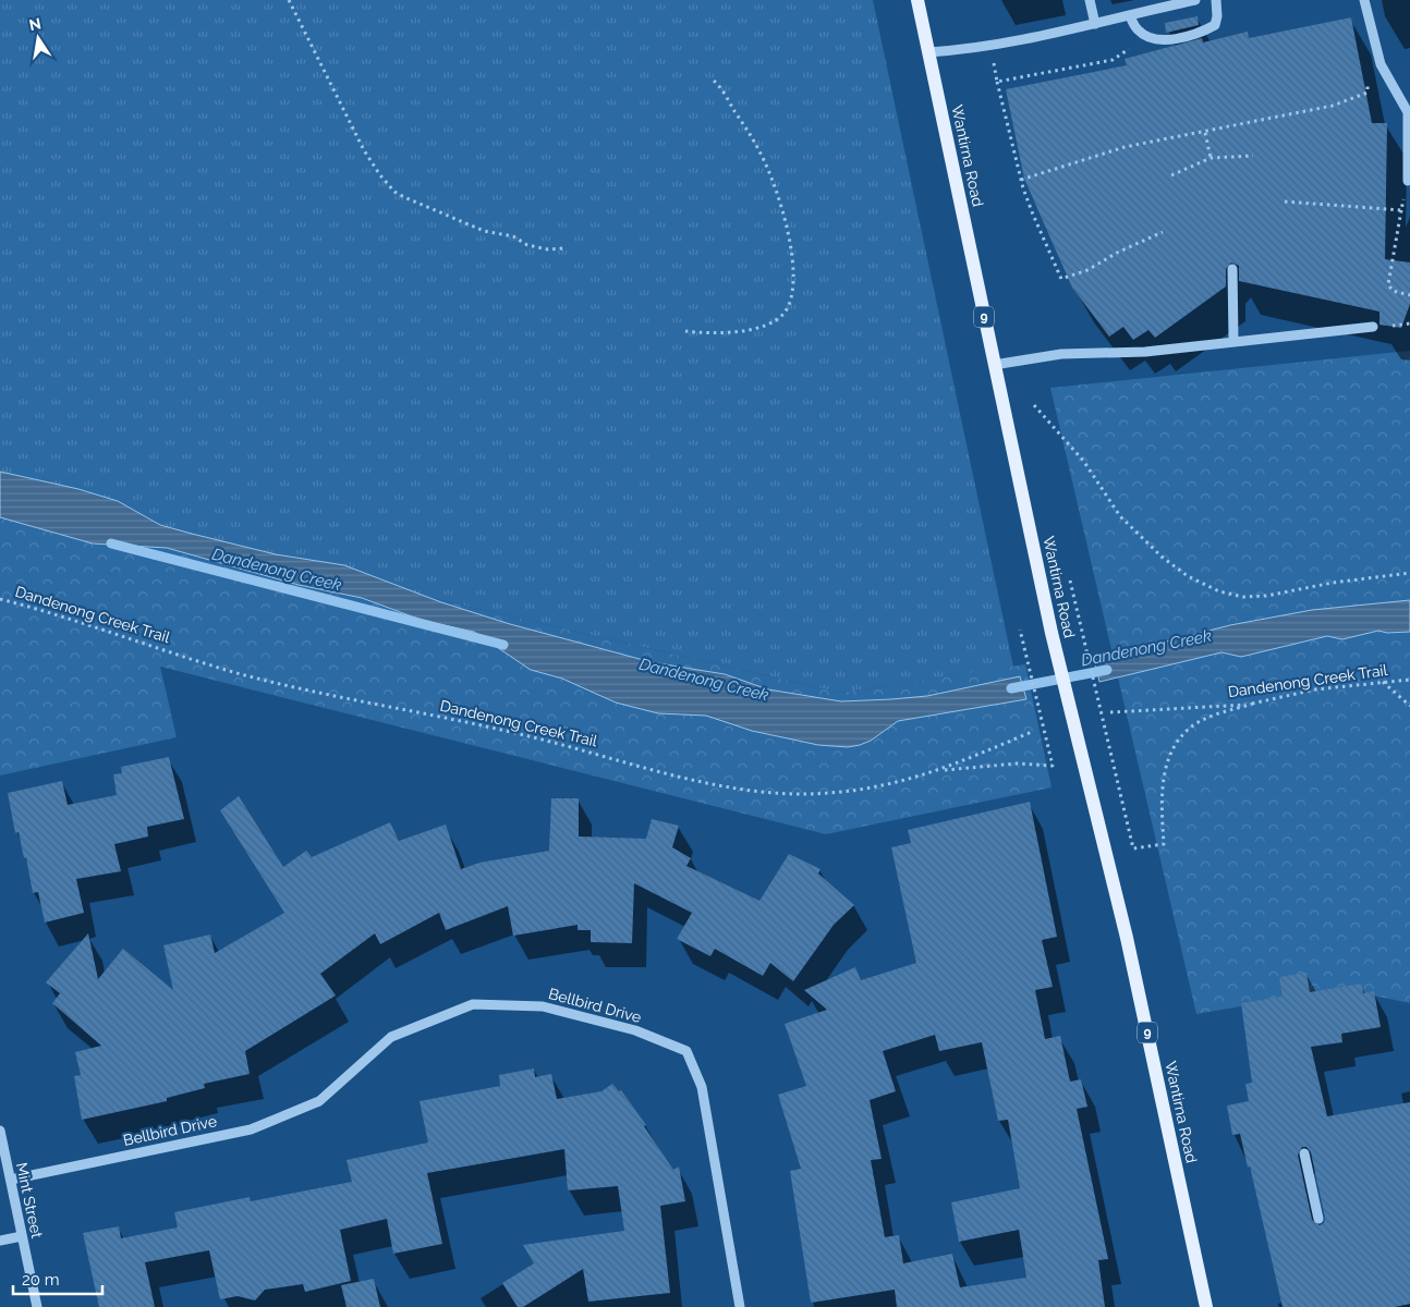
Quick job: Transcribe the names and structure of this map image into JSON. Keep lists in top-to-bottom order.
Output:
{
  "streets": {
    "main road": ["Wantirna Road", "9"],
    "street": ["Bellbird Drive", "Mint Street"],
    "path": ["Dandenong Creek Trail"]
  },
  "crossings": [
    ["Bellbird Drive", "Mint Street"]
  ],
  "water": ["Dandenong Creek"],
  "scale_bar": "20 m",
  "north": "top"
}
